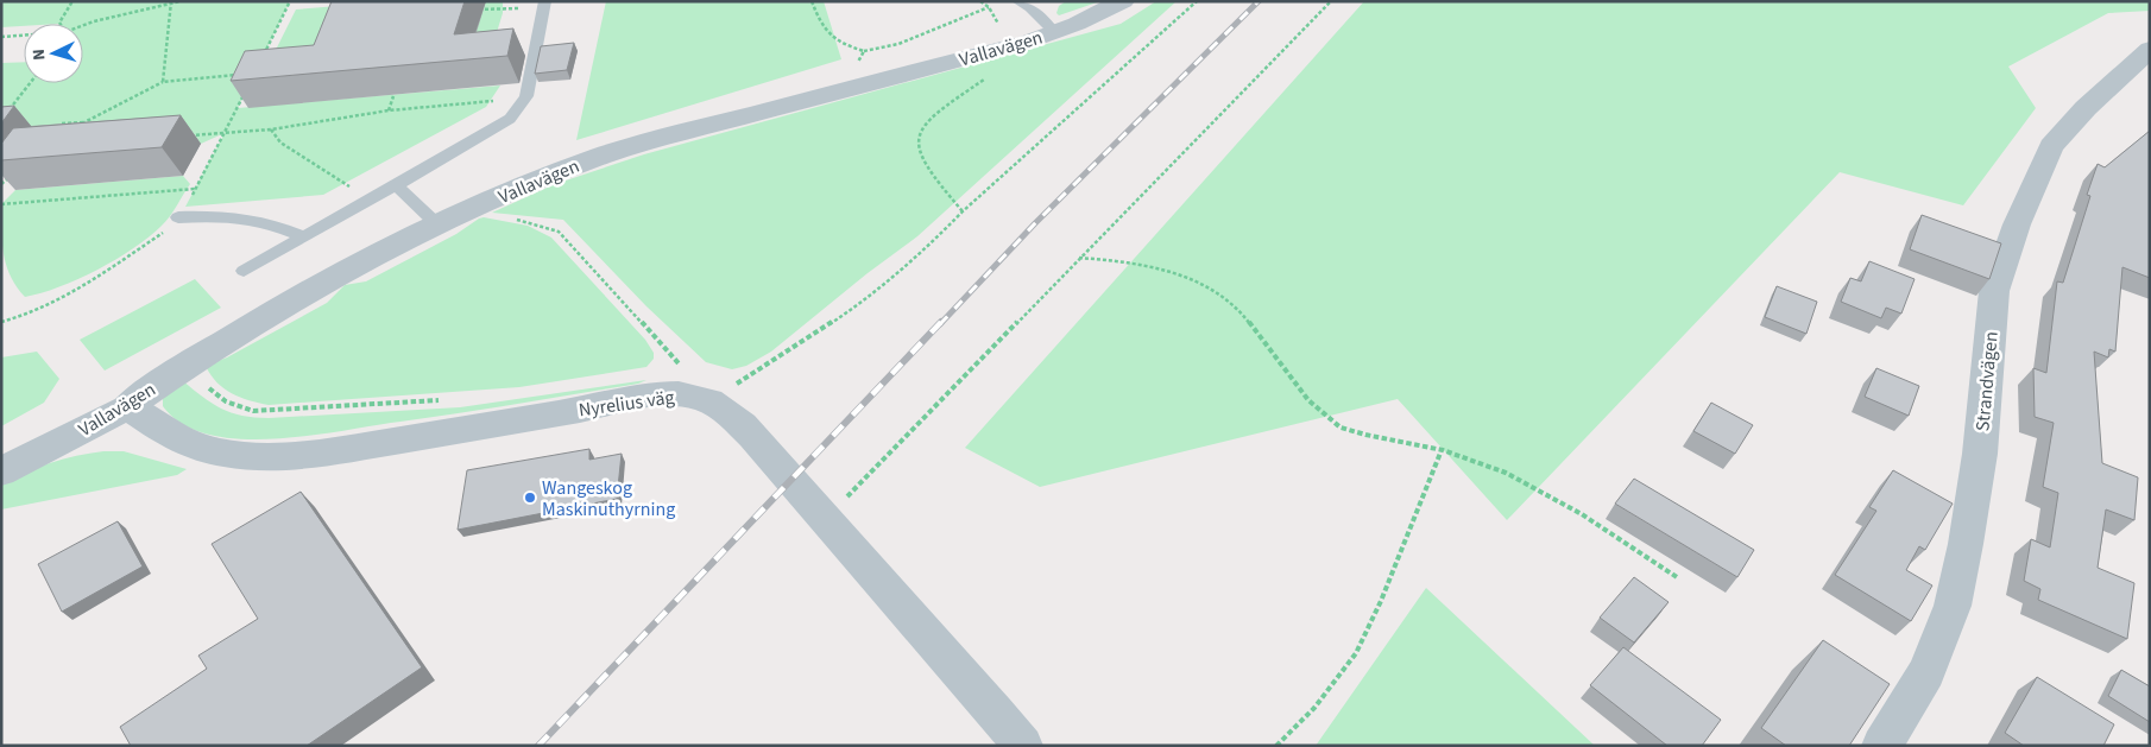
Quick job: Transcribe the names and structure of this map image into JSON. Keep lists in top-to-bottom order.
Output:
{
  "streets": {
    "street": ["Vallavägen", "Strandvägen", "Nyrelius väg"]
  },
  "crossings": [
    ["Vallavägen", "Nyrelius väg"]
  ],
  "places": ["Wangeskog Maskinuthyrning"],
  "north": "left"
}
